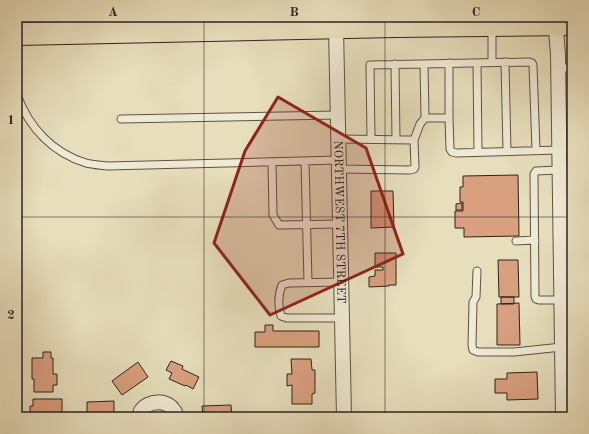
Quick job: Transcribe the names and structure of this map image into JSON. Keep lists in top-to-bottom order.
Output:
{
  "streets": {
    "street": ["NORTHWEST 7TH STREET"]
  },
  "grid": {
    "columns": ["A", "B", "C"],
    "rows": ["1", "2"]
  }
}
